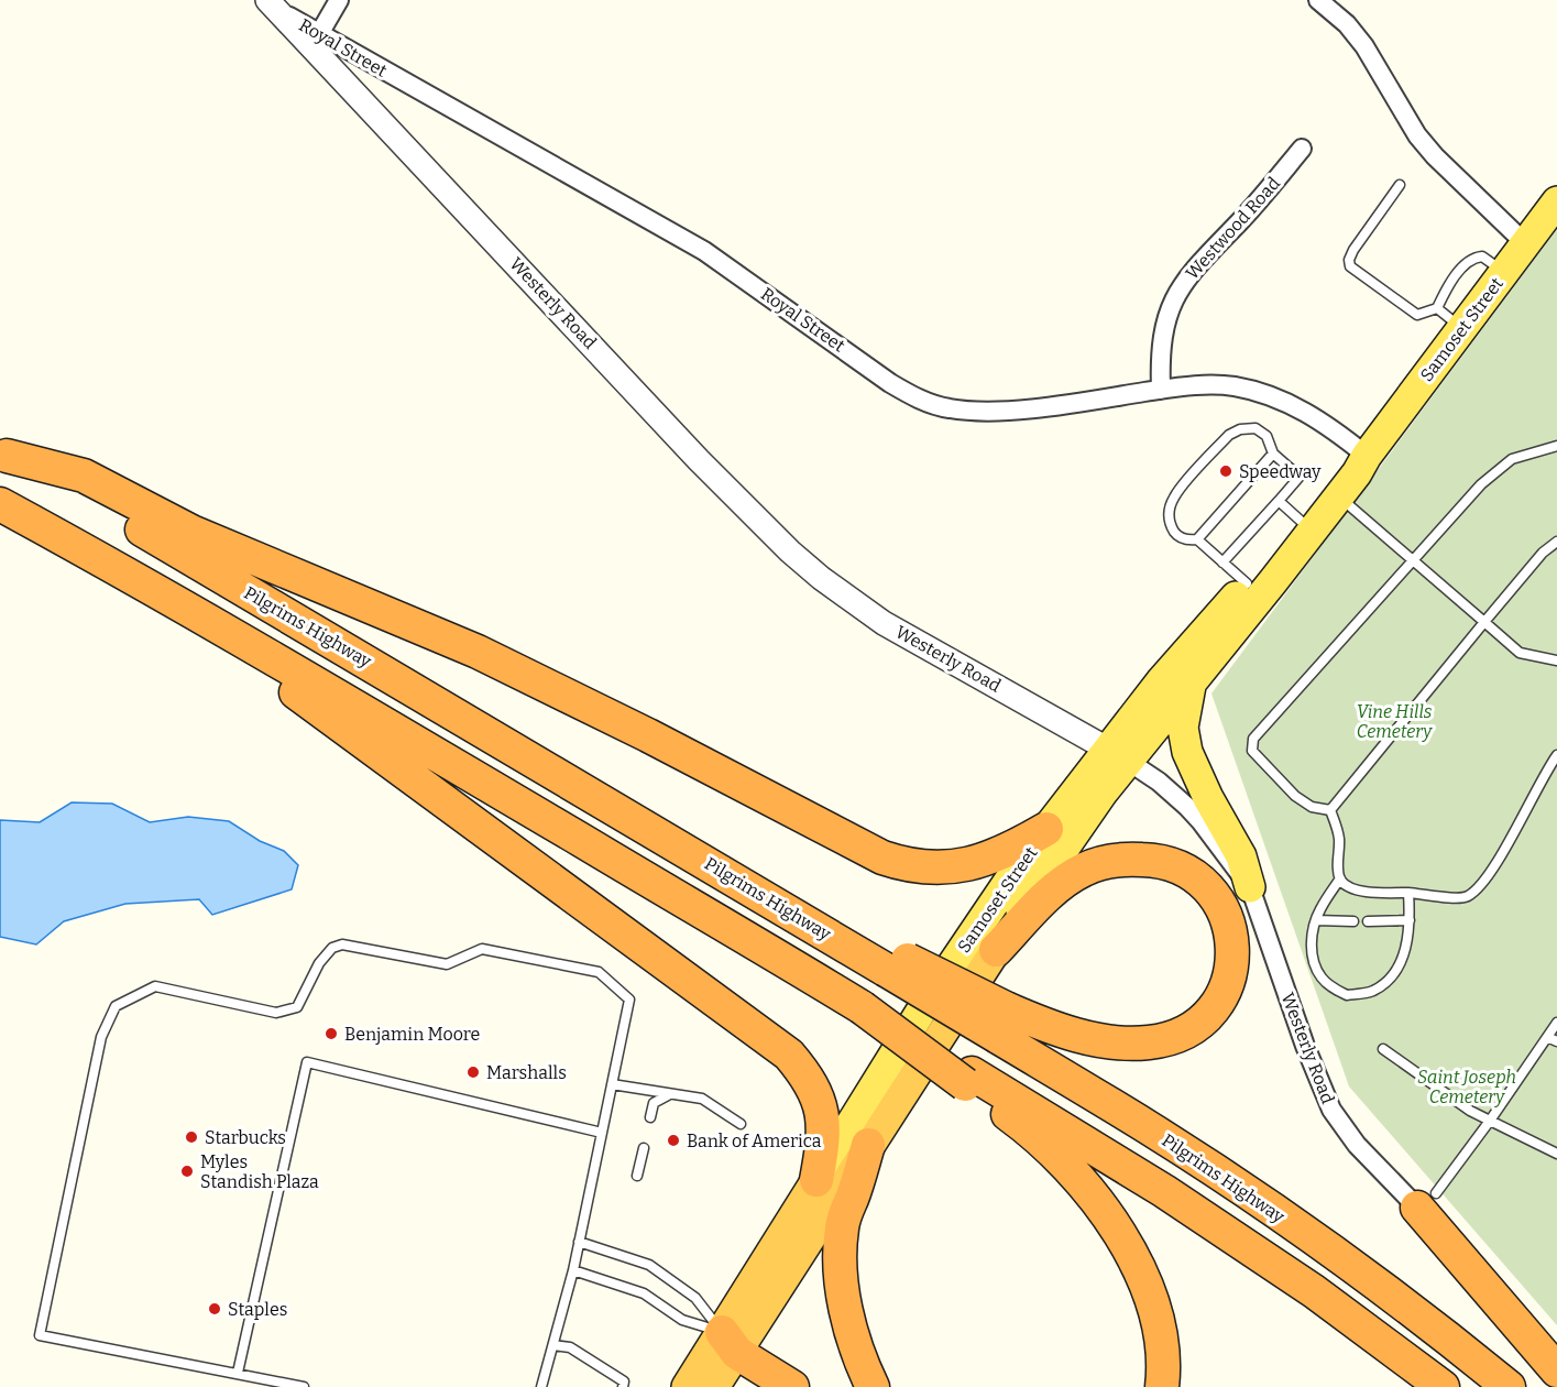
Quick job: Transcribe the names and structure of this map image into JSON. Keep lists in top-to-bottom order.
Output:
{
  "streets": {
    "highway": ["Samoset Street", "Pilgrims Highway"],
    "street": ["Royal Street", "Westwood Road", "Westerly Road"]
  },
  "crossings": [
    ["Royal Street", "Westwood Road"],
    ["Royal Street", "Westerly Road"],
    ["Royal Street", "Samoset Street"],
    ["Westerly Road", "Samoset Street"]
  ],
  "parks": ["Vine Hills Cemetery", "Saint Joseph Cemetery"],
  "places": [
    "Speedway",
    "Benjamin Moore",
    "Marshalls",
    "Starbucks",
    "Bank of America",
    "Myles Standish Plaza",
    "Staples"
  ]
}
